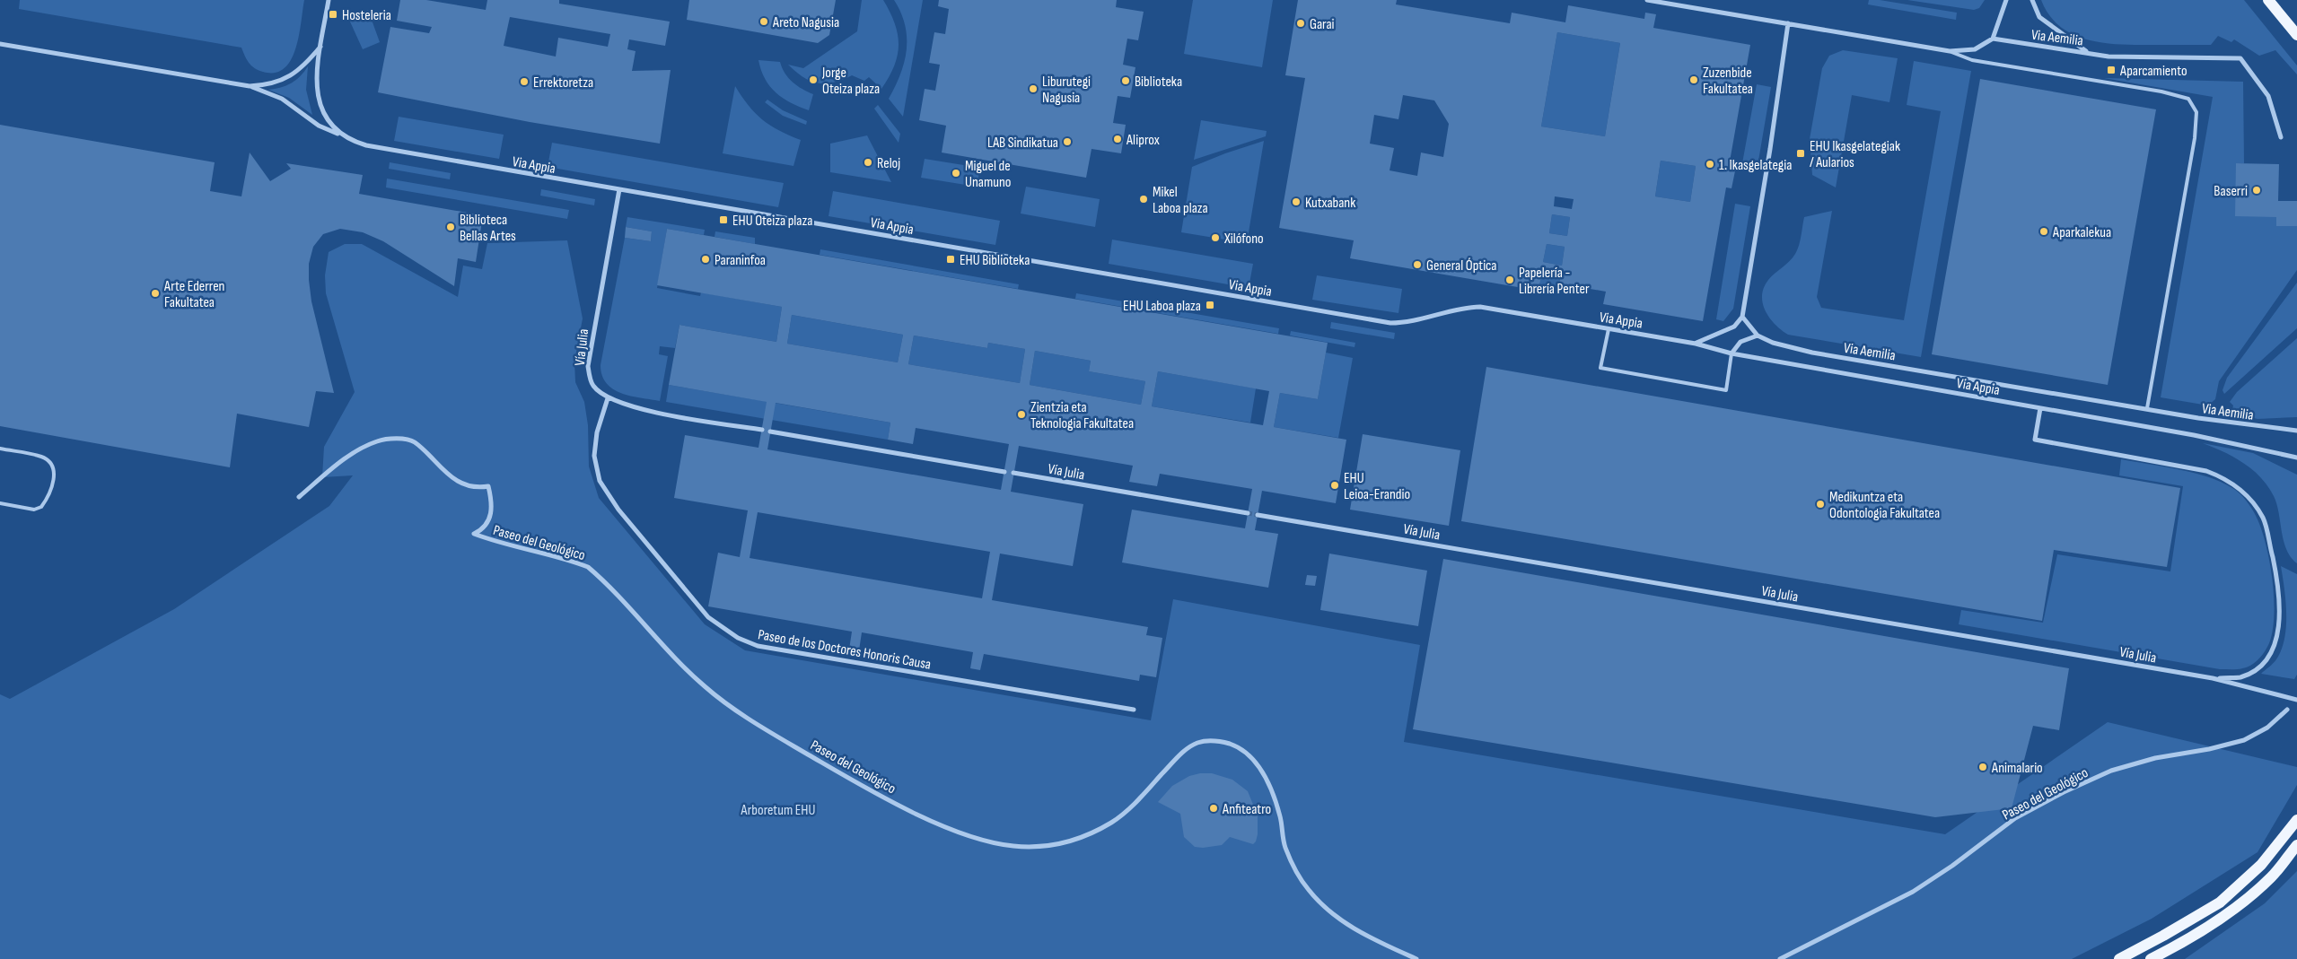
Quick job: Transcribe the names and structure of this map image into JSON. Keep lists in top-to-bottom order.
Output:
{
  "streets": {
    "street": [
      "Via Aemilia",
      "Via Appia",
      "Vía Julia",
      "Paseo del Geológico",
      "Paseo de los Doctores Honoris Causa"
    ]
  },
  "crossings": [
    ["Via Appia", "Vía Julia"],
    ["Vía Julia", "Paseo de los Doctores Honoris Causa"]
  ],
  "parks": ["Arboretum EHU"],
  "places": {
    "transit": [
      "Hosteleria",
      "Aparcamiento",
      "EHU Ikasgelategiak / Aularios",
      "EHU Oteiza plaza",
      "EHU Biblioteka",
      "EHU Laboa plaza"
    ],
    "other": [
      "Areto Nagusia",
      "Garai",
      "Jorge Oteiza plaza",
      "Zuzenbide Fakultatea",
      "Biblioteka",
      "Errektoretza",
      "Liburutegi Nagusia",
      "Aliprox",
      "LAB Sindikatua",
      "Reloj",
      "1. Ikasgelategia",
      "Miguel de Unamuno",
      "Baserri",
      "Mikel Laboa plaza",
      "Kutxabank",
      "Biblioteca Bellas Artes",
      "Aparkalekua",
      "Xilófono",
      "Paraninfoa",
      "General Óptica",
      "Papelería - Librería Penter",
      "Arte Ederren Fakultatea",
      "Zientzia eta Teknologia Fakultatea",
      "EHU Leioa-Erandio",
      "Medikuntza eta Odontologia Fakultatea",
      "Animalario",
      "Anfiteatro"
    ]
  }
}
